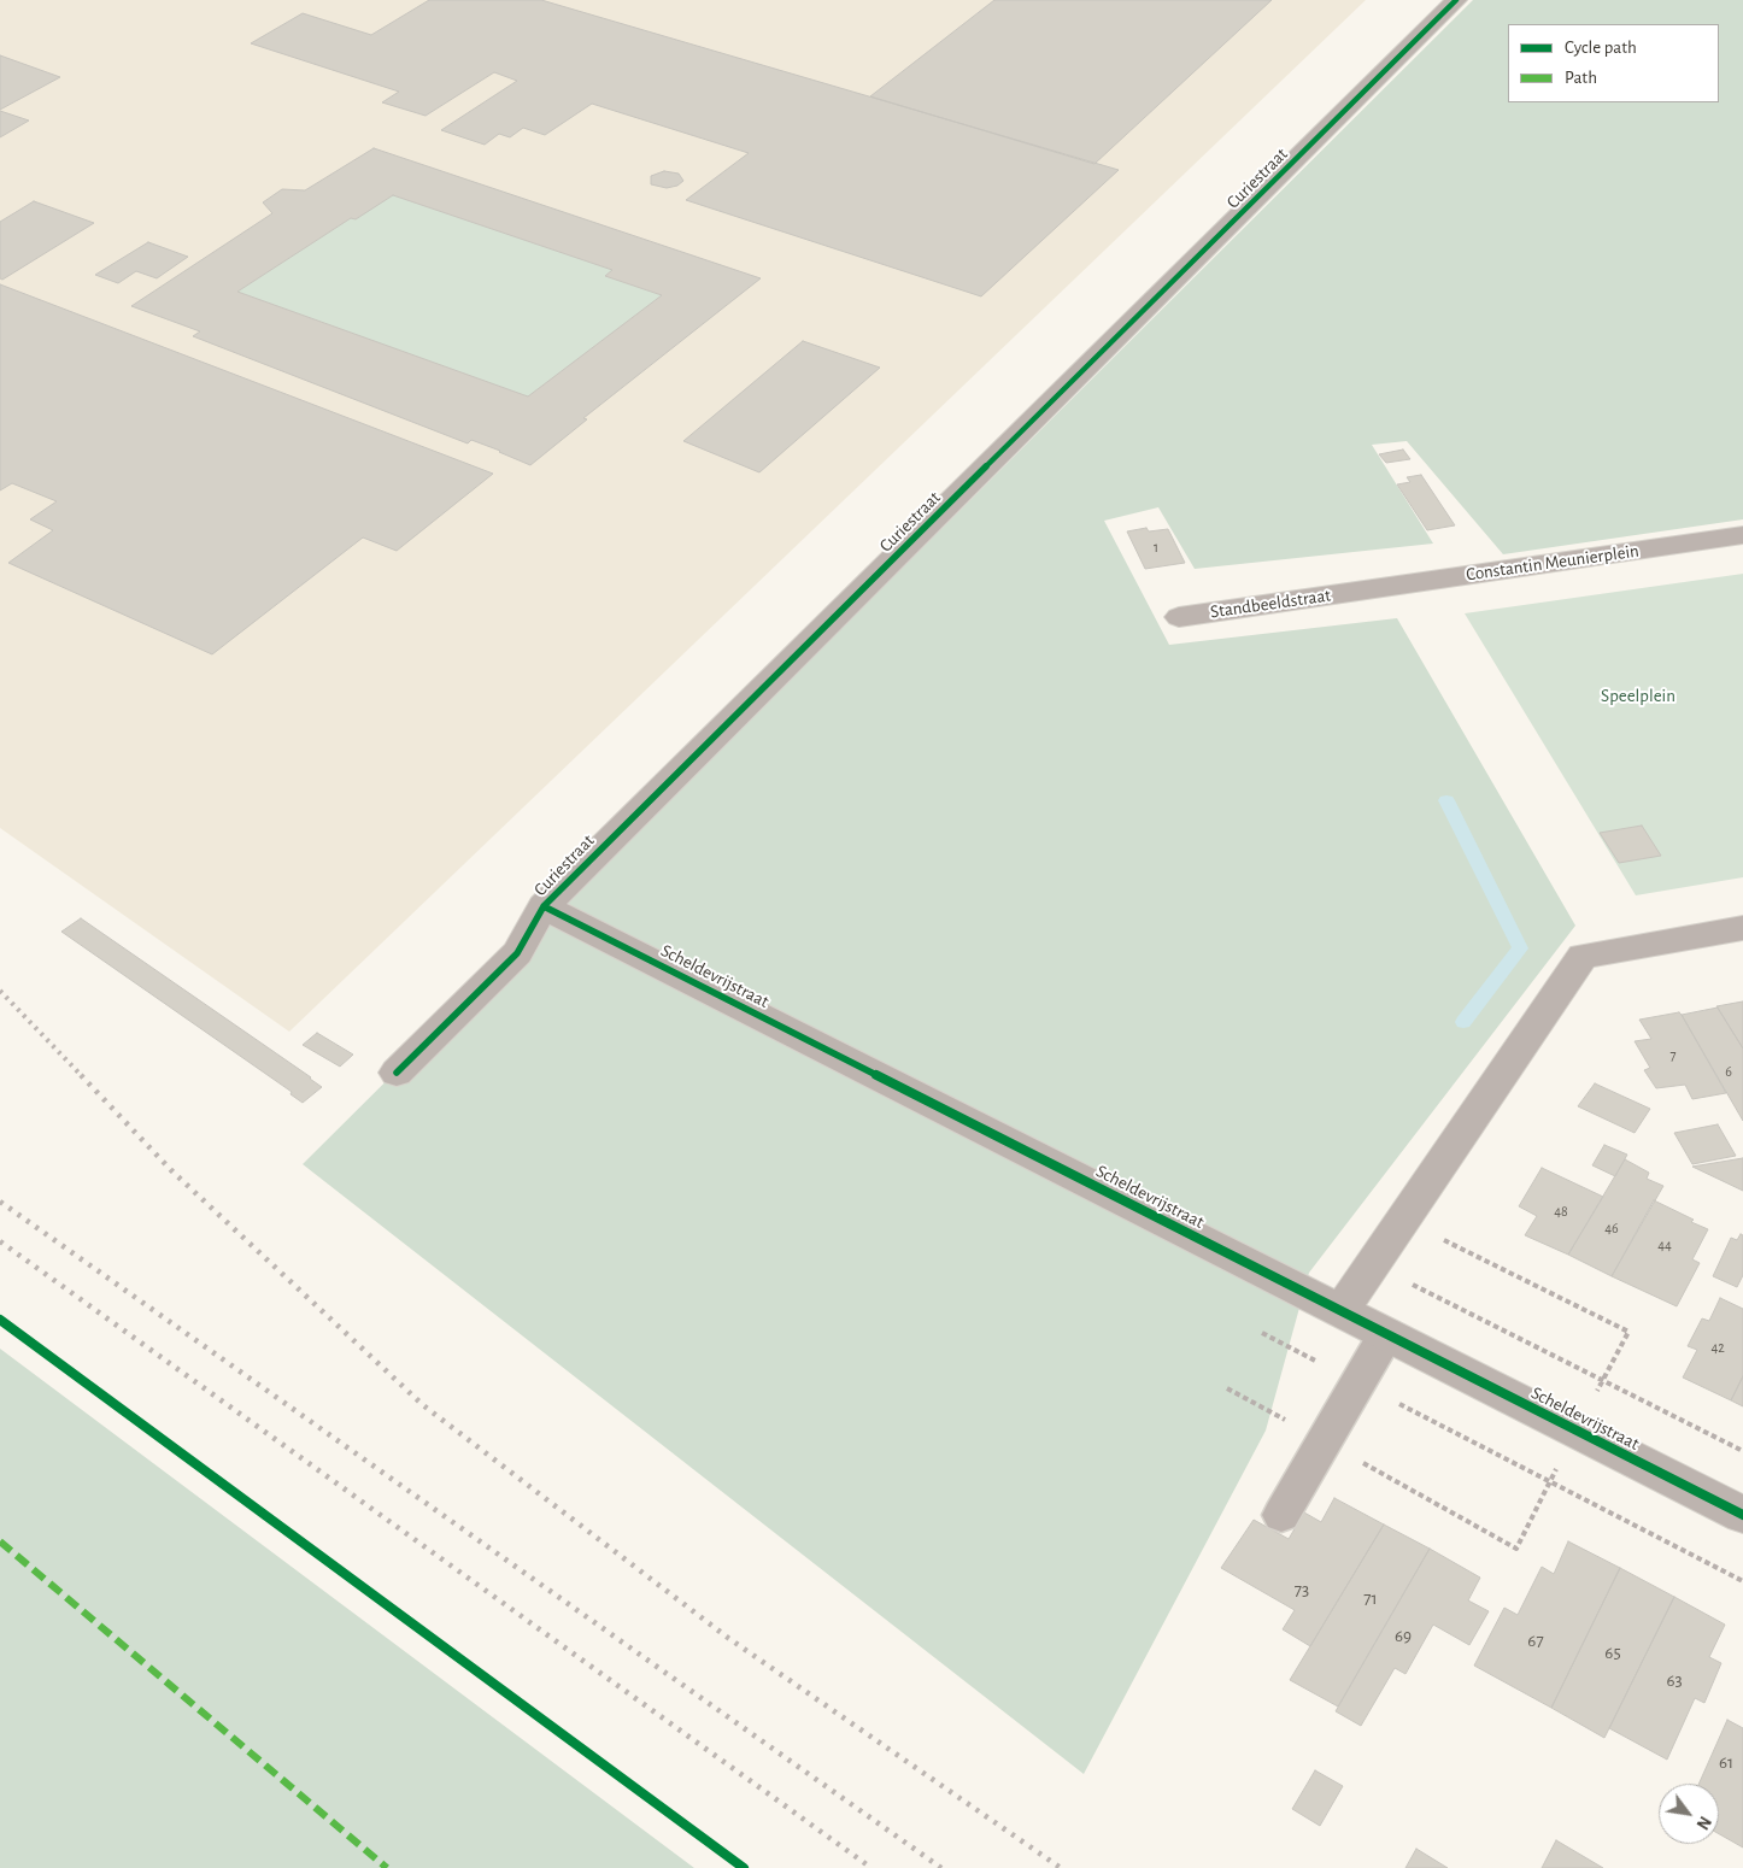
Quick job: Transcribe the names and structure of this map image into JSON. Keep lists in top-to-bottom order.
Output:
{
  "streets": {
    "street": [
      "Curiestraat",
      "Constantin Meunierplein",
      "Standbeeldstraat",
      "Scheldevrijstraat"
    ]
  },
  "crossings": [
    ["Curiestraat", "Scheldevrijstraat"],
    ["Constantin Meunierplein", "Standbeeldstraat"]
  ],
  "parks": ["Speelplein"],
  "house_numbers": [
    "1",
    "7",
    "6",
    "48",
    "46",
    "44",
    "42",
    "73",
    "71",
    "69",
    "67",
    "65",
    "63",
    "61"
  ],
  "legend": ["Cycle path", "Path"],
  "north": "bottom right"
}
